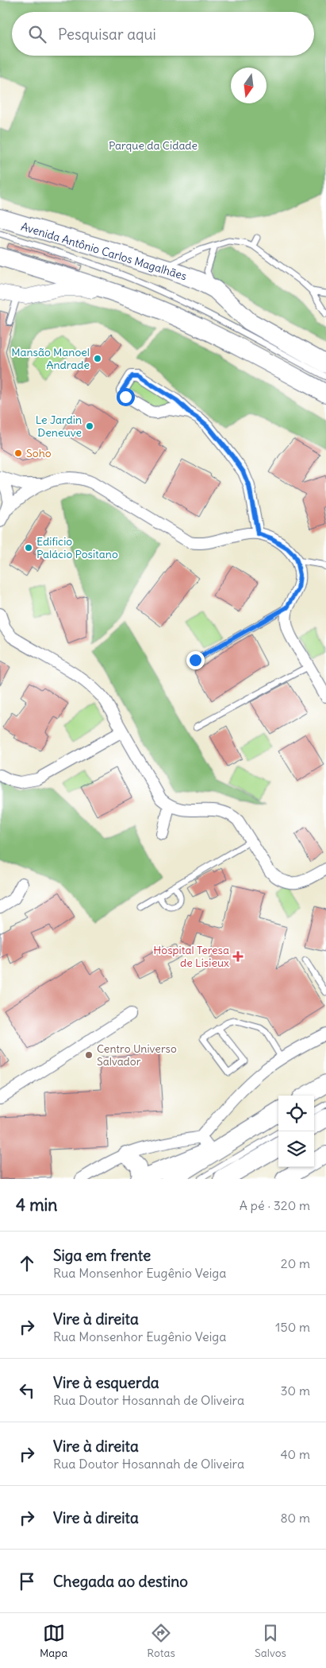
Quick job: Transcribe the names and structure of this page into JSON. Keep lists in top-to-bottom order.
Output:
{
  "streets": {
    "main road": ["Avenida Antônio Carlos Magalhães"]
  },
  "parks": ["Parque da Cidade"],
  "places": {
    "other": [
      "Mansão Manoel Andrade",
      "Le Jardin Deneuve",
      "Soho",
      "Edificio Palácio Positano",
      "Centro Universo Salvador"
    ],
    "health": ["Hospital Teresa de Lisieux"]
  },
  "north": "bottom",
  "page": {
    "search": "Pesquisar aqui",
    "heading": ["4 min", "A pé · 320 m"],
    "list": [
      ["Siga em frente", "Rua Monsenhor Eugênio Veiga", "20 m"],
      ["Vire à direita", "Rua Monsenhor Eugênio Veiga", "150 m"],
      ["Vire à esquerda", "Rua Doutor Hosannah de Oliveira", "30 m"],
      ["Vire à direita", "Rua Doutor Hosannah de Oliveira", "40 m"],
      ["Vire à direita", "80 m"],
      "Chegada ao destino"
    ],
    "nav": ["Mapa", "Rotas", "Salvos"]
  }
}
